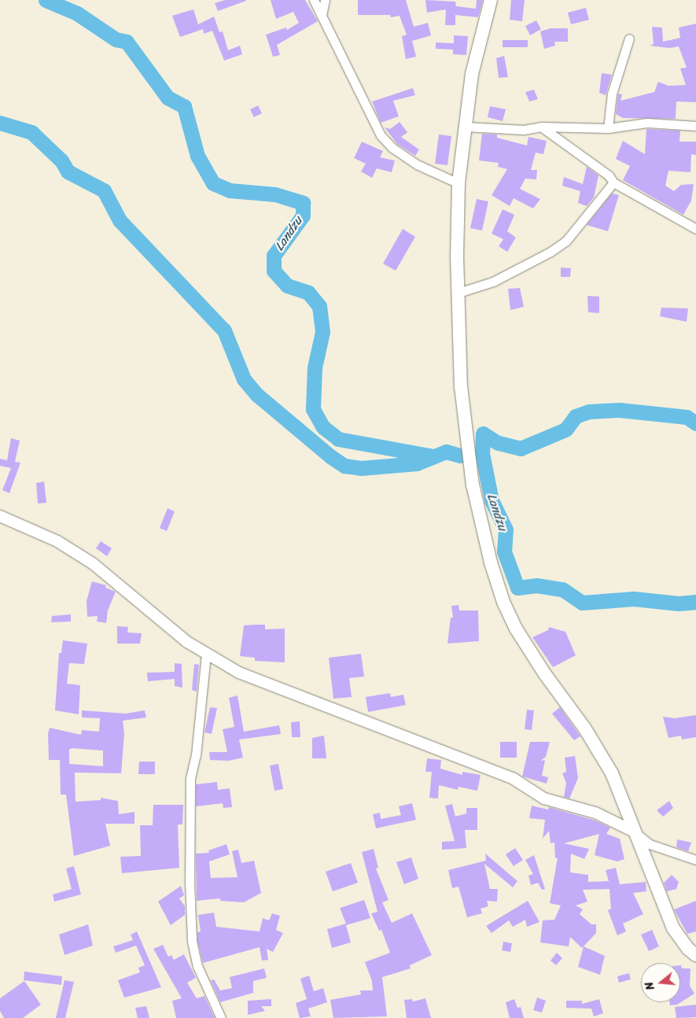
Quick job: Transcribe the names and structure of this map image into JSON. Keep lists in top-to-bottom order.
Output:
{
  "water": ["Landzu"],
  "north": "left"
}
